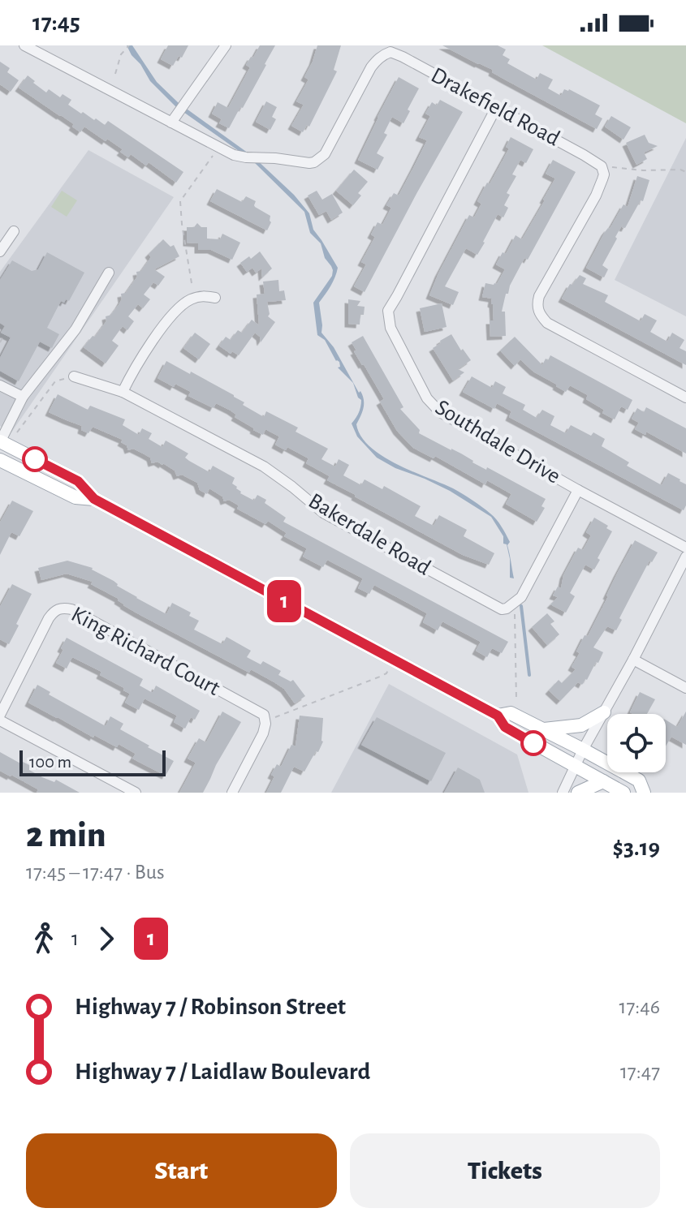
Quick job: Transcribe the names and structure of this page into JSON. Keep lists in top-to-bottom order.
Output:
{
  "streets": {
    "street": [
      "Drakefield Road",
      "Southdale Drive",
      "Bakerdale Road",
      "King Richard Court"
    ]
  },
  "crossings": [
    ["Drakefield Road", "Southdale Drive"]
  ],
  "lines": ["bus line 1"],
  "scale_bar": "100 m",
  "page": {
    "status": "17:45",
    "on_map": "1",
    "scale": "100 m",
    "heading": ["2 min", "17:45 – 17:47 · Bus", "$3.19"],
    "legs": ["1", "1"],
    "list": [
      {
        "name": "Highway 7 / Robinson Street",
        "value": "17:46"
      },
      {
        "name": "Highway 7 / Laidlaw Boulevard",
        "value": "17:47"
      }
    ],
    "buttons": ["Start", "Tickets"]
  }
}
